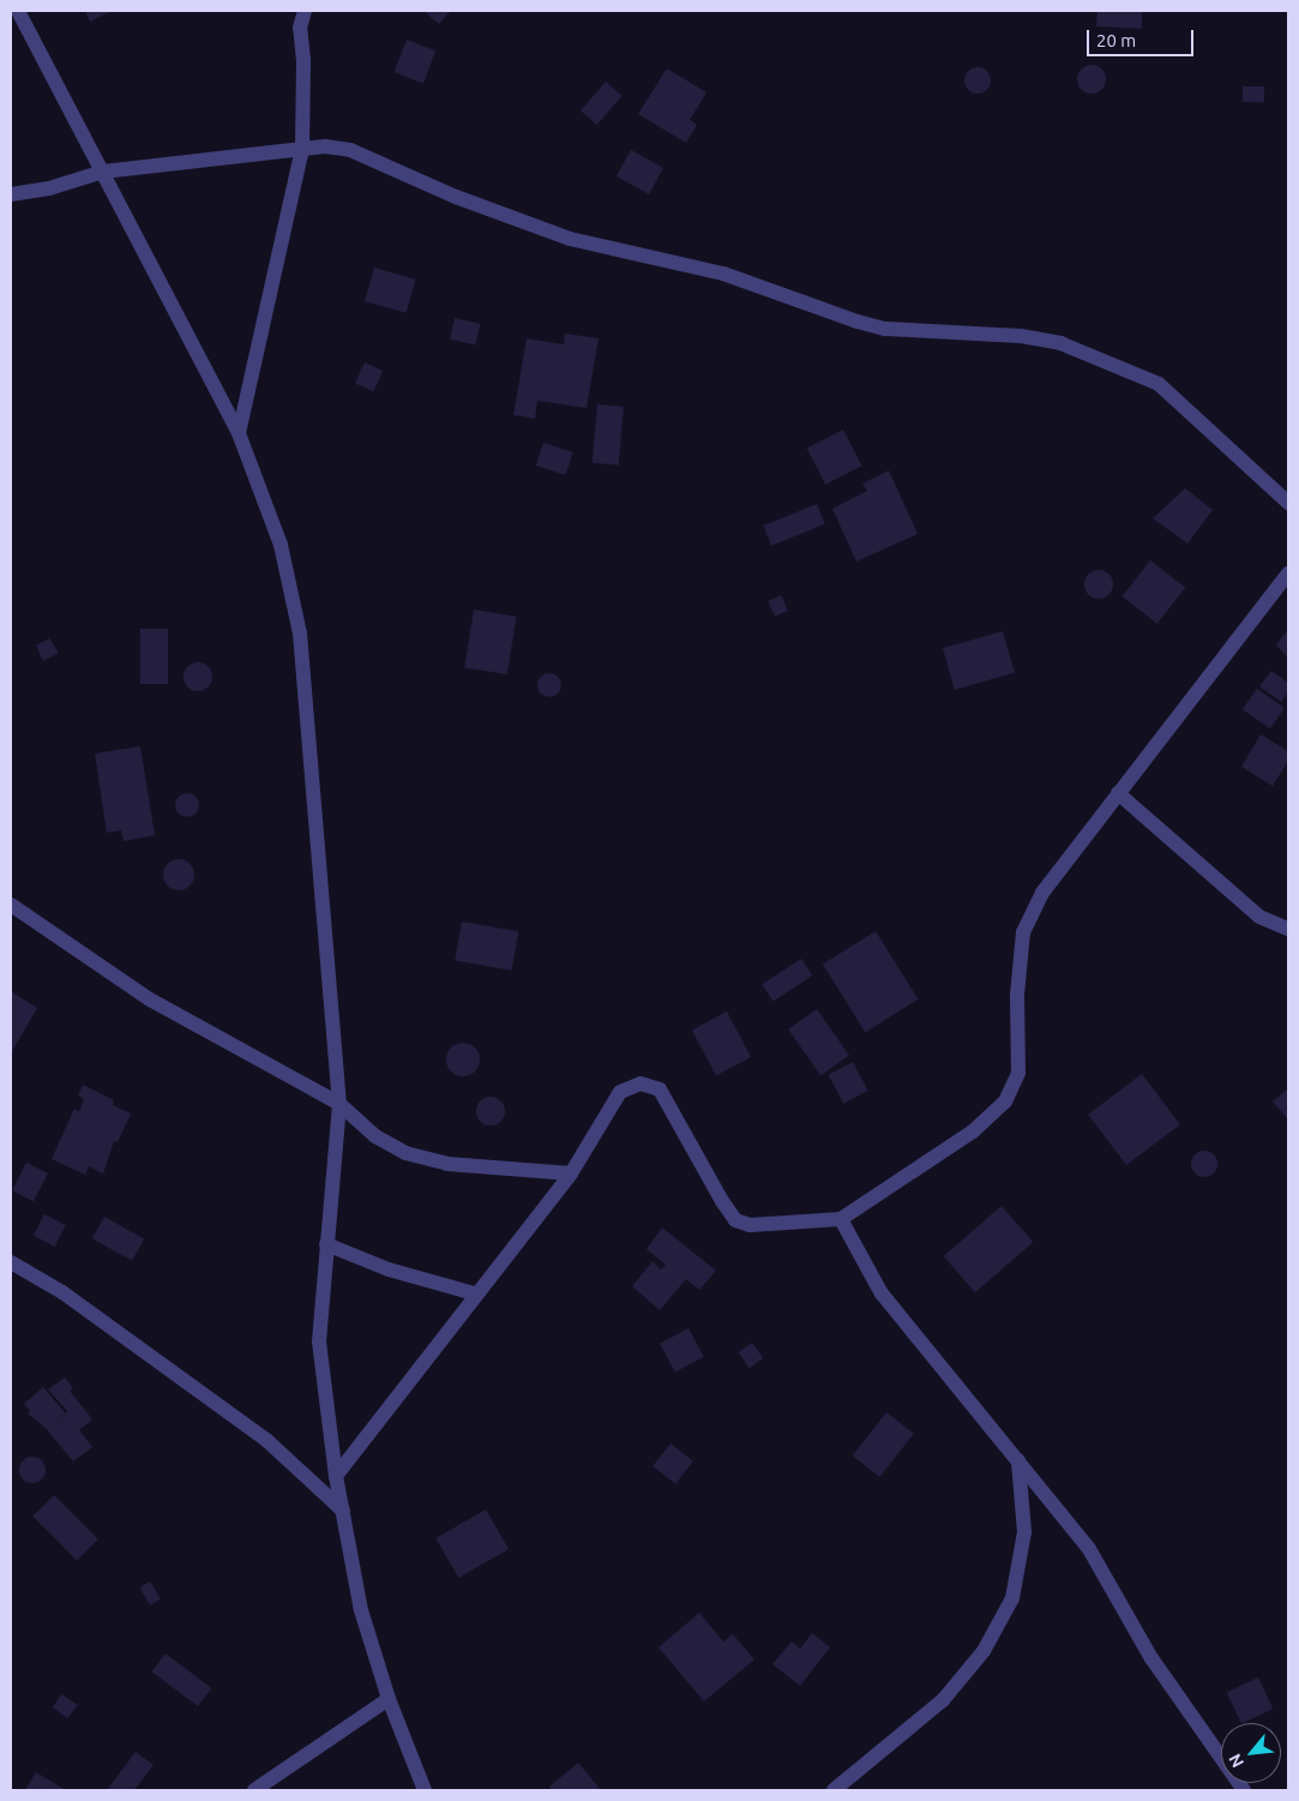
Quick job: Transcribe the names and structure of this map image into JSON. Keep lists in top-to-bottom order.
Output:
{
  "scale_bar": "20 m",
  "north": "bottom left"
}
